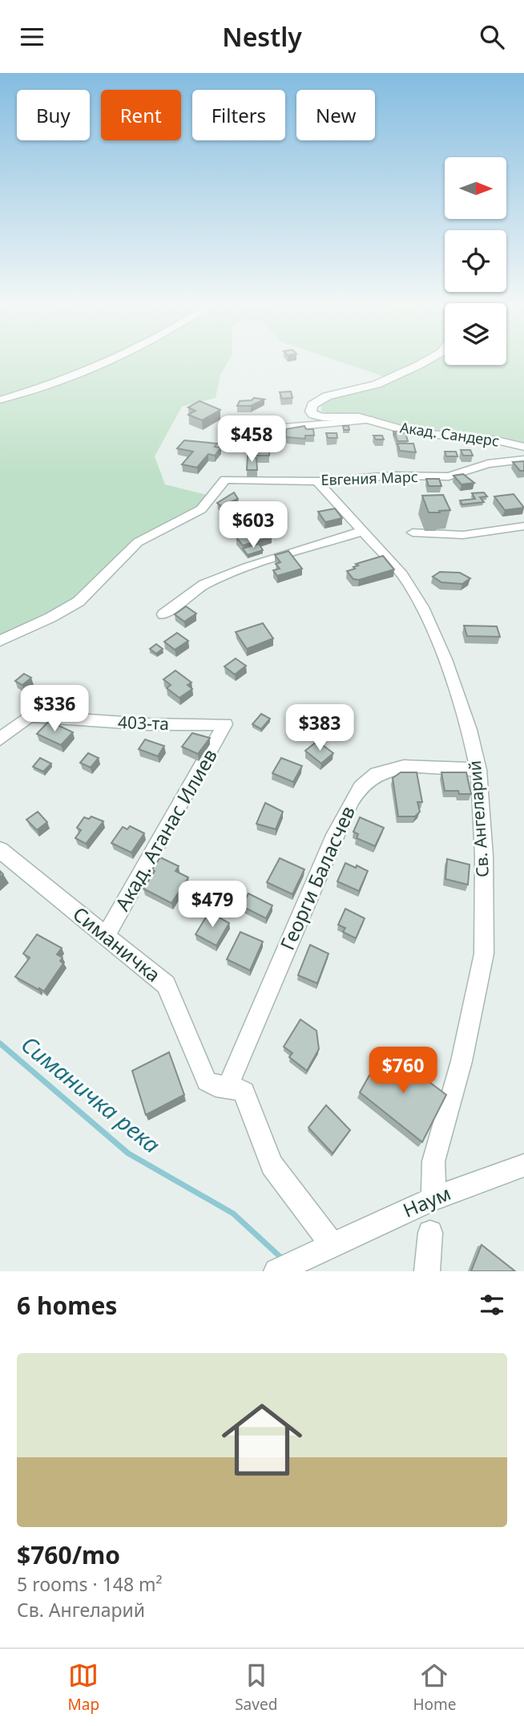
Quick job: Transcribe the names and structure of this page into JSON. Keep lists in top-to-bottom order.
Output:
{
  "streets": {
    "street": [
      "Акад. Сандерс",
      "Евгения Марс",
      "403-та",
      "Св. Ангеларий",
      "Акад. Атанас Илиев",
      "Георги Баласчев",
      "Симаничка",
      "Наум"
    ]
  },
  "crossings": [
    ["Евгения Марс", "Св. Ангеларий"],
    ["403-та", "Акад. Атанас Илиев"],
    ["Св. Ангеларий", "Георги Баласчев"],
    ["Св. Ангеларий", "Наум"],
    ["Акад. Атанас Илиев", "Симаничка"],
    ["Георги Баласчев", "Симаничка"],
    ["Симаничка", "Наум"]
  ],
  "water": ["Симаничка река"],
  "north": "right",
  "page": {
    "header": "Nestly",
    "chip": [
      "Buy",
      "Rent",
      "Filters",
      "New"
    ],
    "price": [
      "$458",
      "$603",
      "$336",
      "$383",
      "$479",
      "$760"
    ],
    "heading": "6 homes",
    "list": [
      {
        "name": "$760/mo",
        "note": "5 rooms · 148 m² · Св. Ангеларий"
      }
    ],
    "tabs": ["Map", "Saved", "Home"]
  }
}
